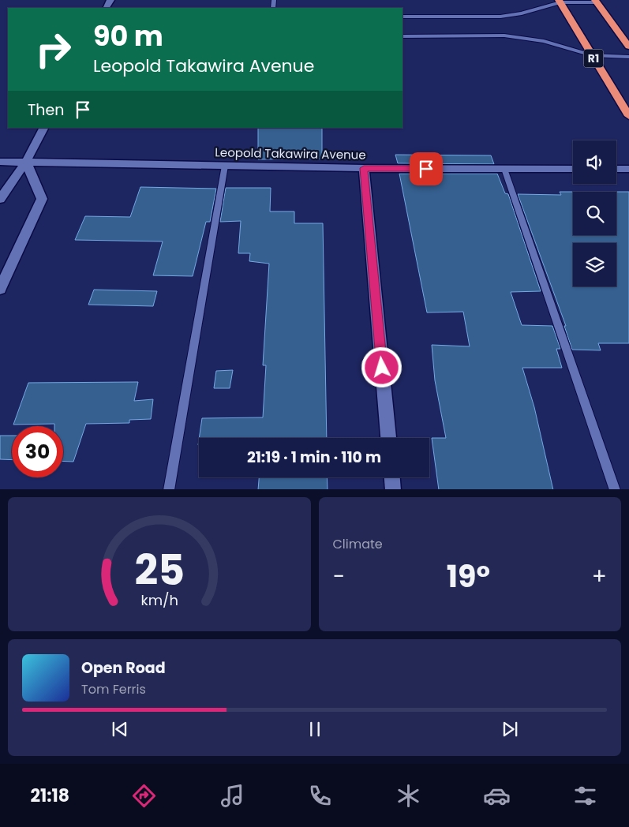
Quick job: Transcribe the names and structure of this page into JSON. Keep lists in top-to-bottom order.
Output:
{
  "streets": {
    "highway": ["R1"],
    "street": ["Leopold Takawira Avenue"]
  },
  "page": {
    "turn": ["90 m", "Leopold Takawira Avenue"],
    "then": "Then",
    "limit": "30",
    "trip": "21:19 · 1 min · 110 m",
    "tile": "Climate",
    "heat": ["−", "19°", "+"],
    "song": ["Open Road", "Tom Ferris"],
    "tabs": "21:18",
    "gauge": ["25", "km/h"]
  }
}
